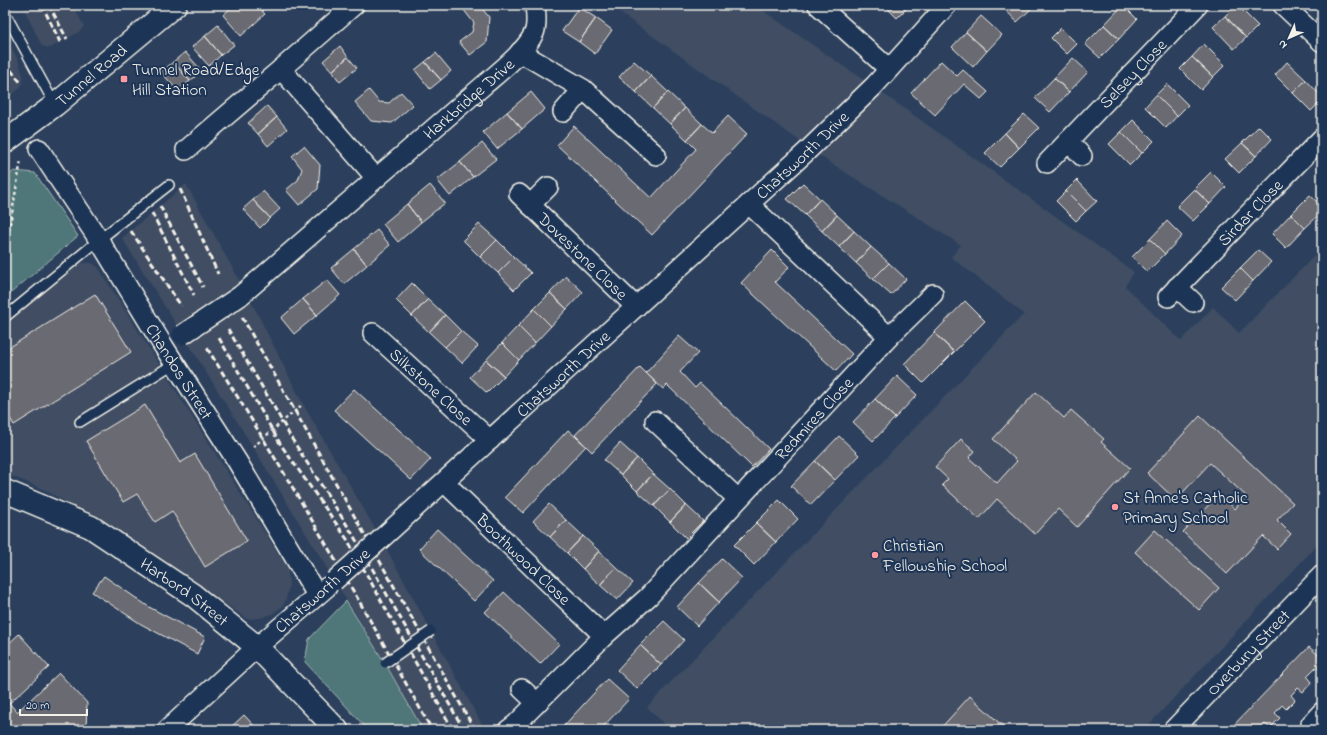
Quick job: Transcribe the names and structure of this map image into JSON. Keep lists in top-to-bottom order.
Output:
{
  "streets": {
    "street": [
      "Selsey Close",
      "Tunnel Road",
      "Harkbridge Drive",
      "Chatsworth Drive",
      "Sirdar Close",
      "Dovestone Close",
      "Chandos Street",
      "Silkstone Close",
      "Redmires Close",
      "Boothwood Close",
      "Harbord Street",
      "Overbury Street"
    ]
  },
  "crossings": [
    ["Harkbridge Drive", "Chandos Street"],
    ["Chatsworth Drive", "Dovestone Close"],
    ["Chatsworth Drive", "Chandos Street"],
    ["Chatsworth Drive", "Silkstone Close"],
    ["Chatsworth Drive", "Boothwood Close"],
    ["Chatsworth Drive", "Harbord Street"],
    ["Redmires Close", "Boothwood Close"]
  ],
  "places": {
    "transit": ["Tunnel Road/Edge Hill Station"],
    "other": ["St Anne's Catholic Primary School", "Christian Fellowship School"]
  },
  "scale_bar": "20 m",
  "north": "bottom left"
}
